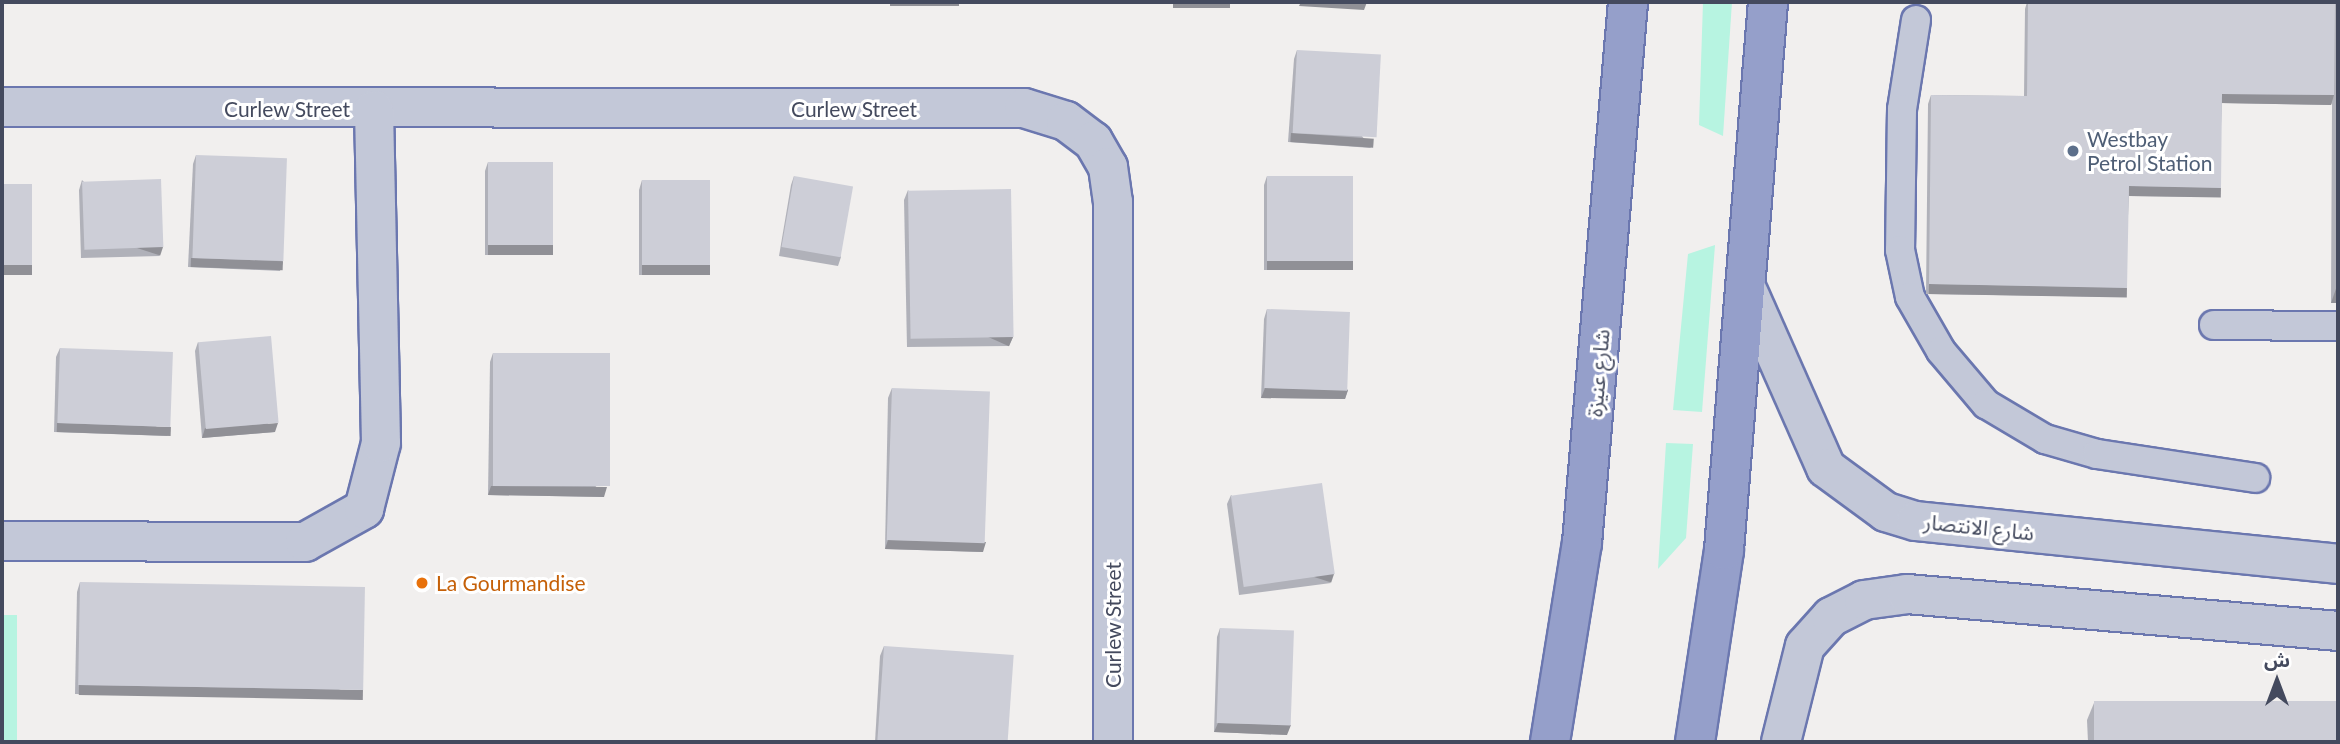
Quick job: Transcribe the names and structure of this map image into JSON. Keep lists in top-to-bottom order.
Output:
{
  "streets": {
    "highway": ["شارع عنيزة"],
    "street": ["Curlew Street", "شارع الانتصار"]
  },
  "places": ["Westbay Petrol Station", "La Gourmandise"],
  "north": "top"
}
